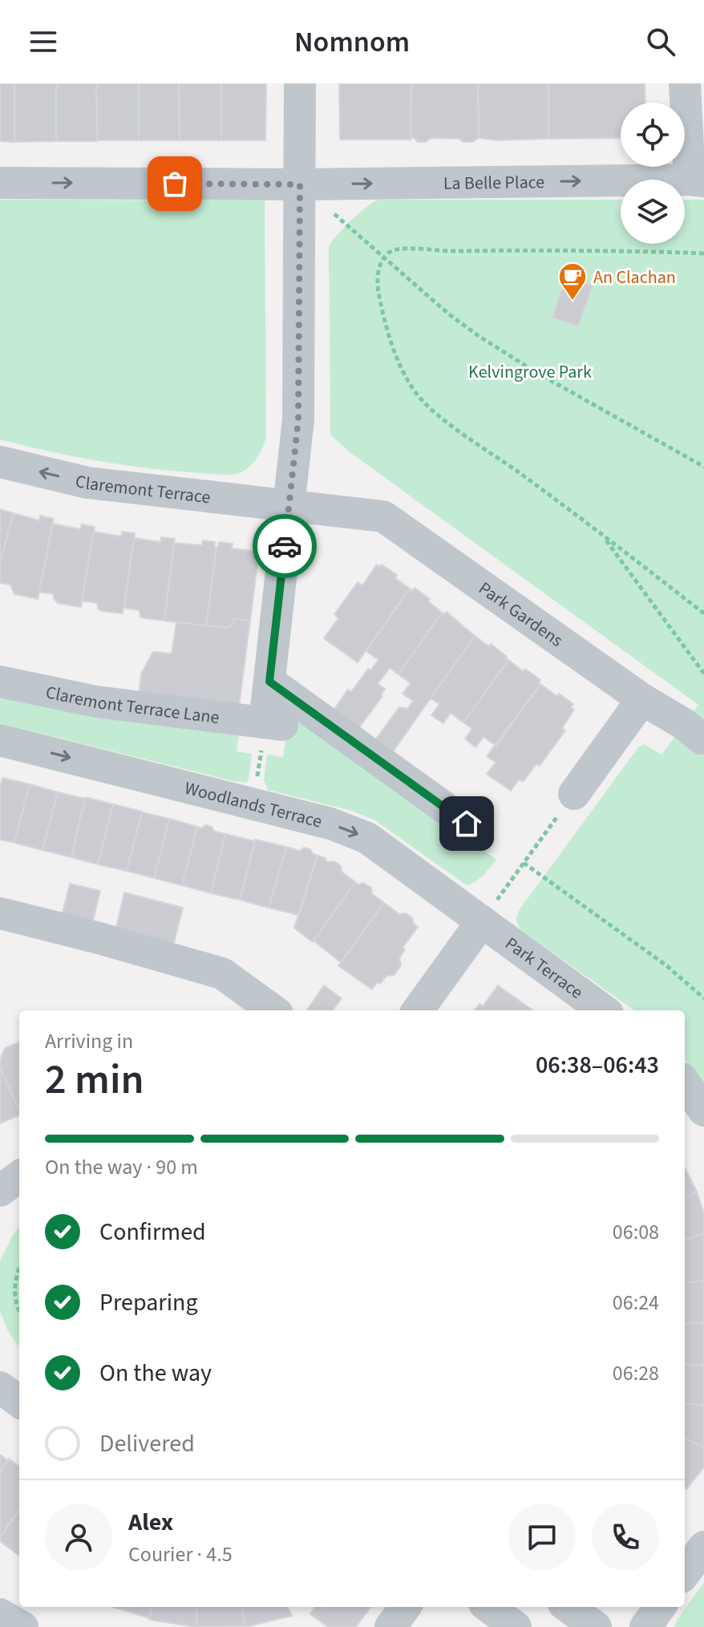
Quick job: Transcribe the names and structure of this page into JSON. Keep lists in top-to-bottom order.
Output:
{
  "streets": {
    "street": [
      "La Belle Place",
      "Claremont Terrace",
      "Park Gardens",
      "Claremont Terrace Lane",
      "Woodlands Terrace",
      "Park Terrace"
    ]
  },
  "crossings": [
    ["Claremont Terrace", "Park Gardens"],
    ["Woodlands Terrace", "Park Terrace"]
  ],
  "one_way": ["La Belle Place", "Claremont Terrace"],
  "parks": ["Kelvingrove Park"],
  "places": {
    "cafe": ["An Clachan"]
  },
  "page": {
    "header": "Nomnom",
    "heading": ["2 min", "Arriving in", "06:38–06:43"],
    "panel": ["Alex", "Courier · 4.5"],
    "bar": "On the way · 90 m",
    "list": [
      ["Confirmed", "06:08"],
      ["Preparing", "06:24"],
      ["On the way", "06:28"],
      "Delivered"
    ]
  }
}
